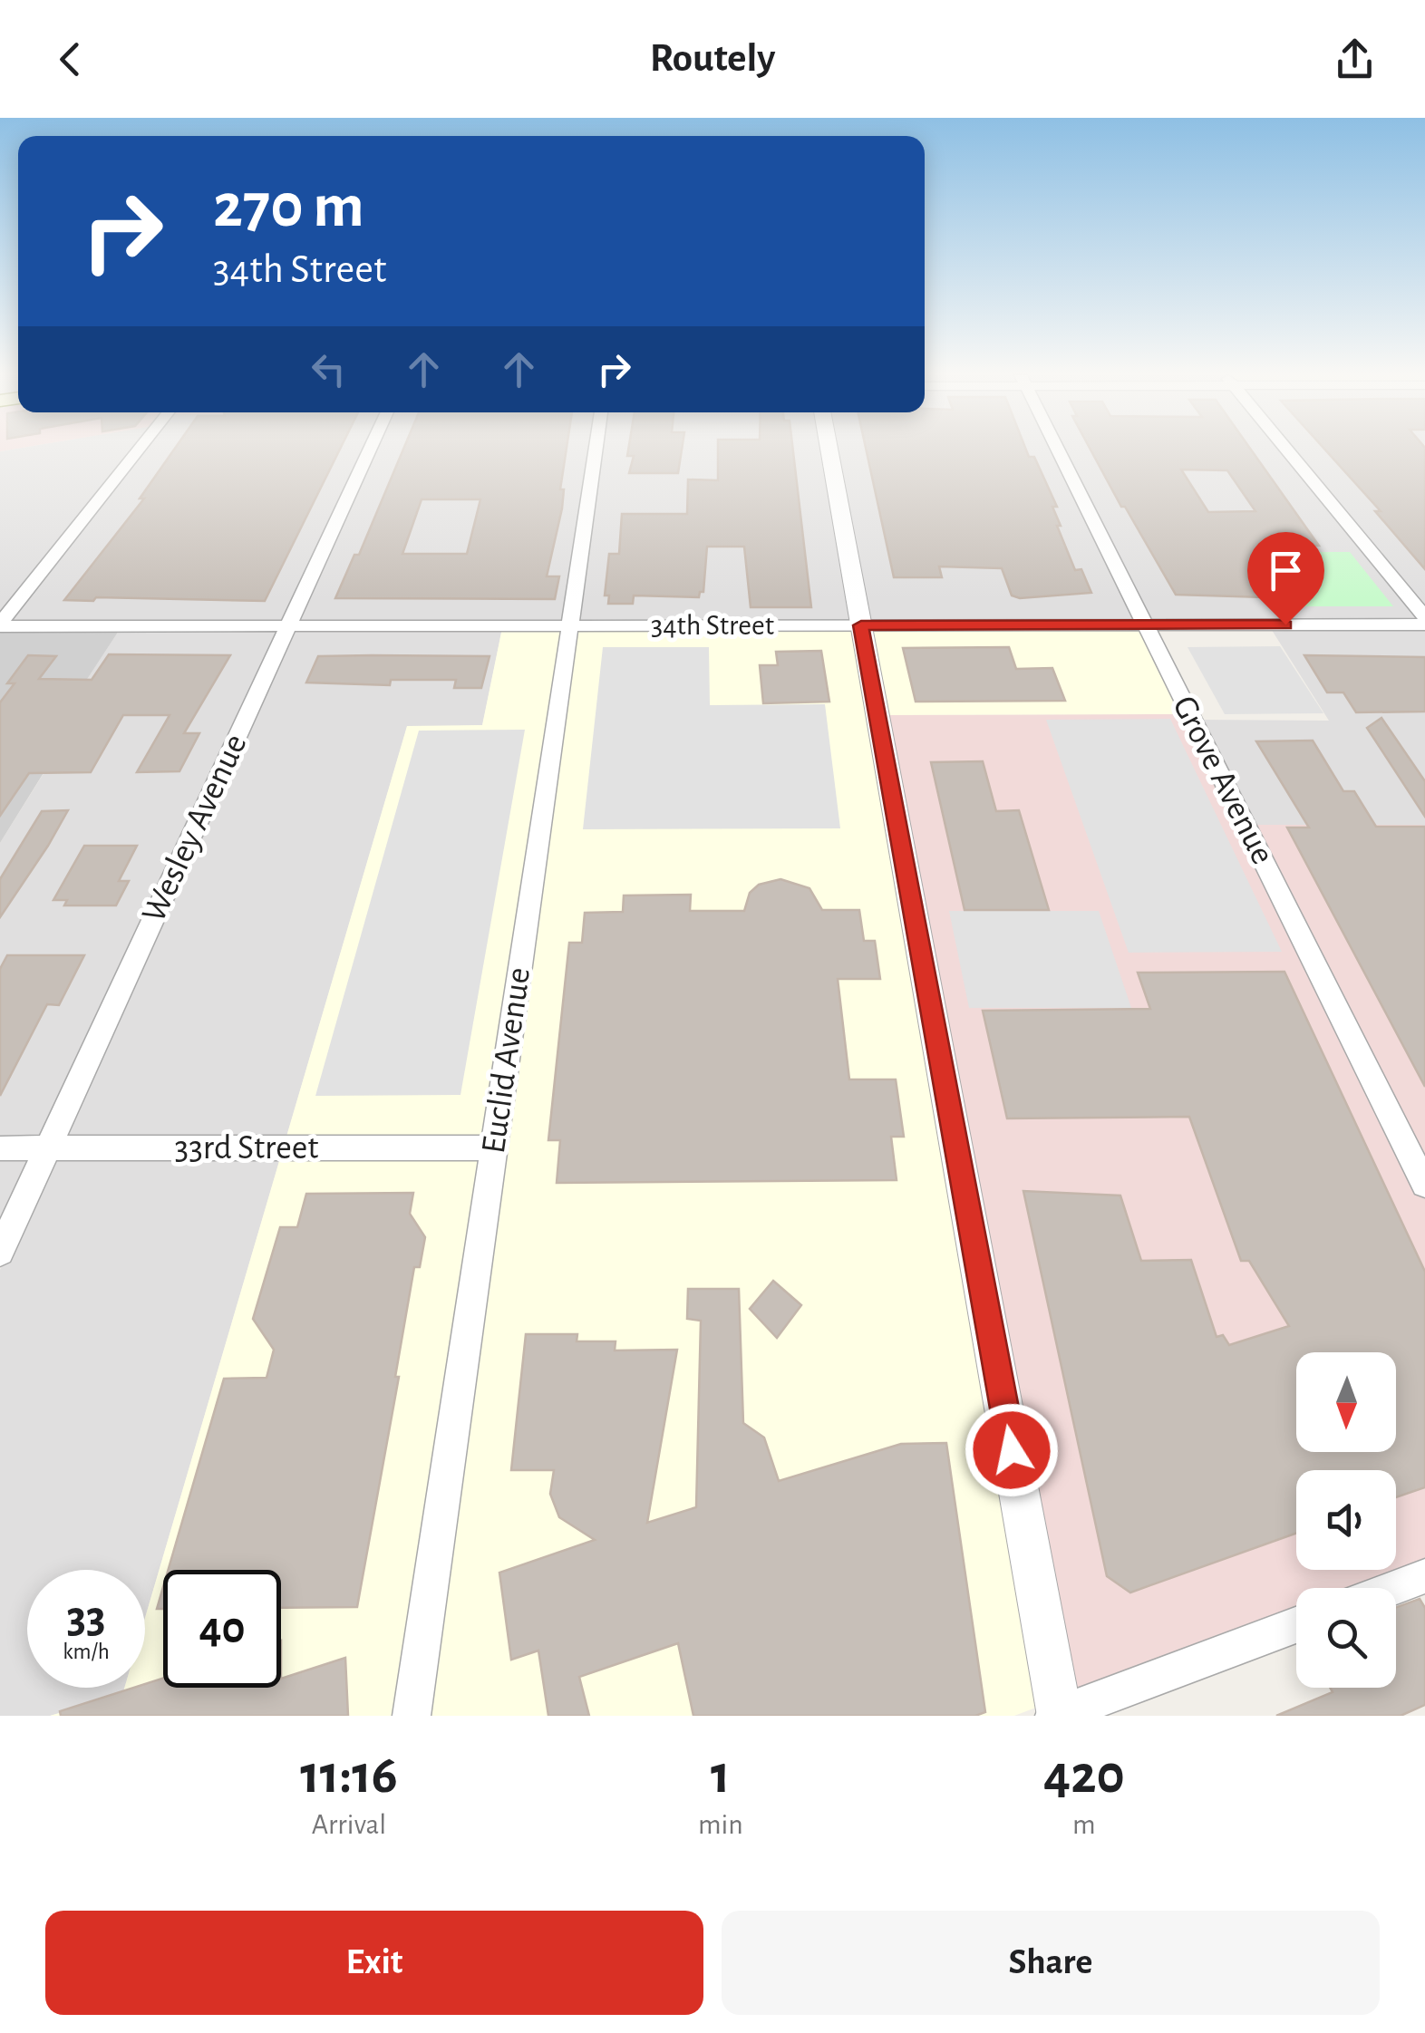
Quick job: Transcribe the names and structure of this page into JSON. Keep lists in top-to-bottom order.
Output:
{
  "streets": {
    "street": [
      "34th Street",
      "Grove Avenue",
      "Wesley Avenue",
      "Euclid Avenue",
      "33rd Street"
    ]
  },
  "crossings": [
    ["34th Street", "Grove Avenue"],
    ["34th Street", "Wesley Avenue"],
    ["34th Street", "Euclid Avenue"],
    ["Wesley Avenue", "33rd Street"],
    ["Euclid Avenue", "33rd Street"]
  ],
  "north": "bottom",
  "page": {
    "header": "Routely",
    "turn": ["270 m", "34th Street"],
    "speed": "33 km/h",
    "limit": "40",
    "eta": [
      "11:16",
      "Arrival",
      "1",
      "min",
      "420",
      "m"
    ],
    "buttons": ["Exit", "Share"]
  }
}
